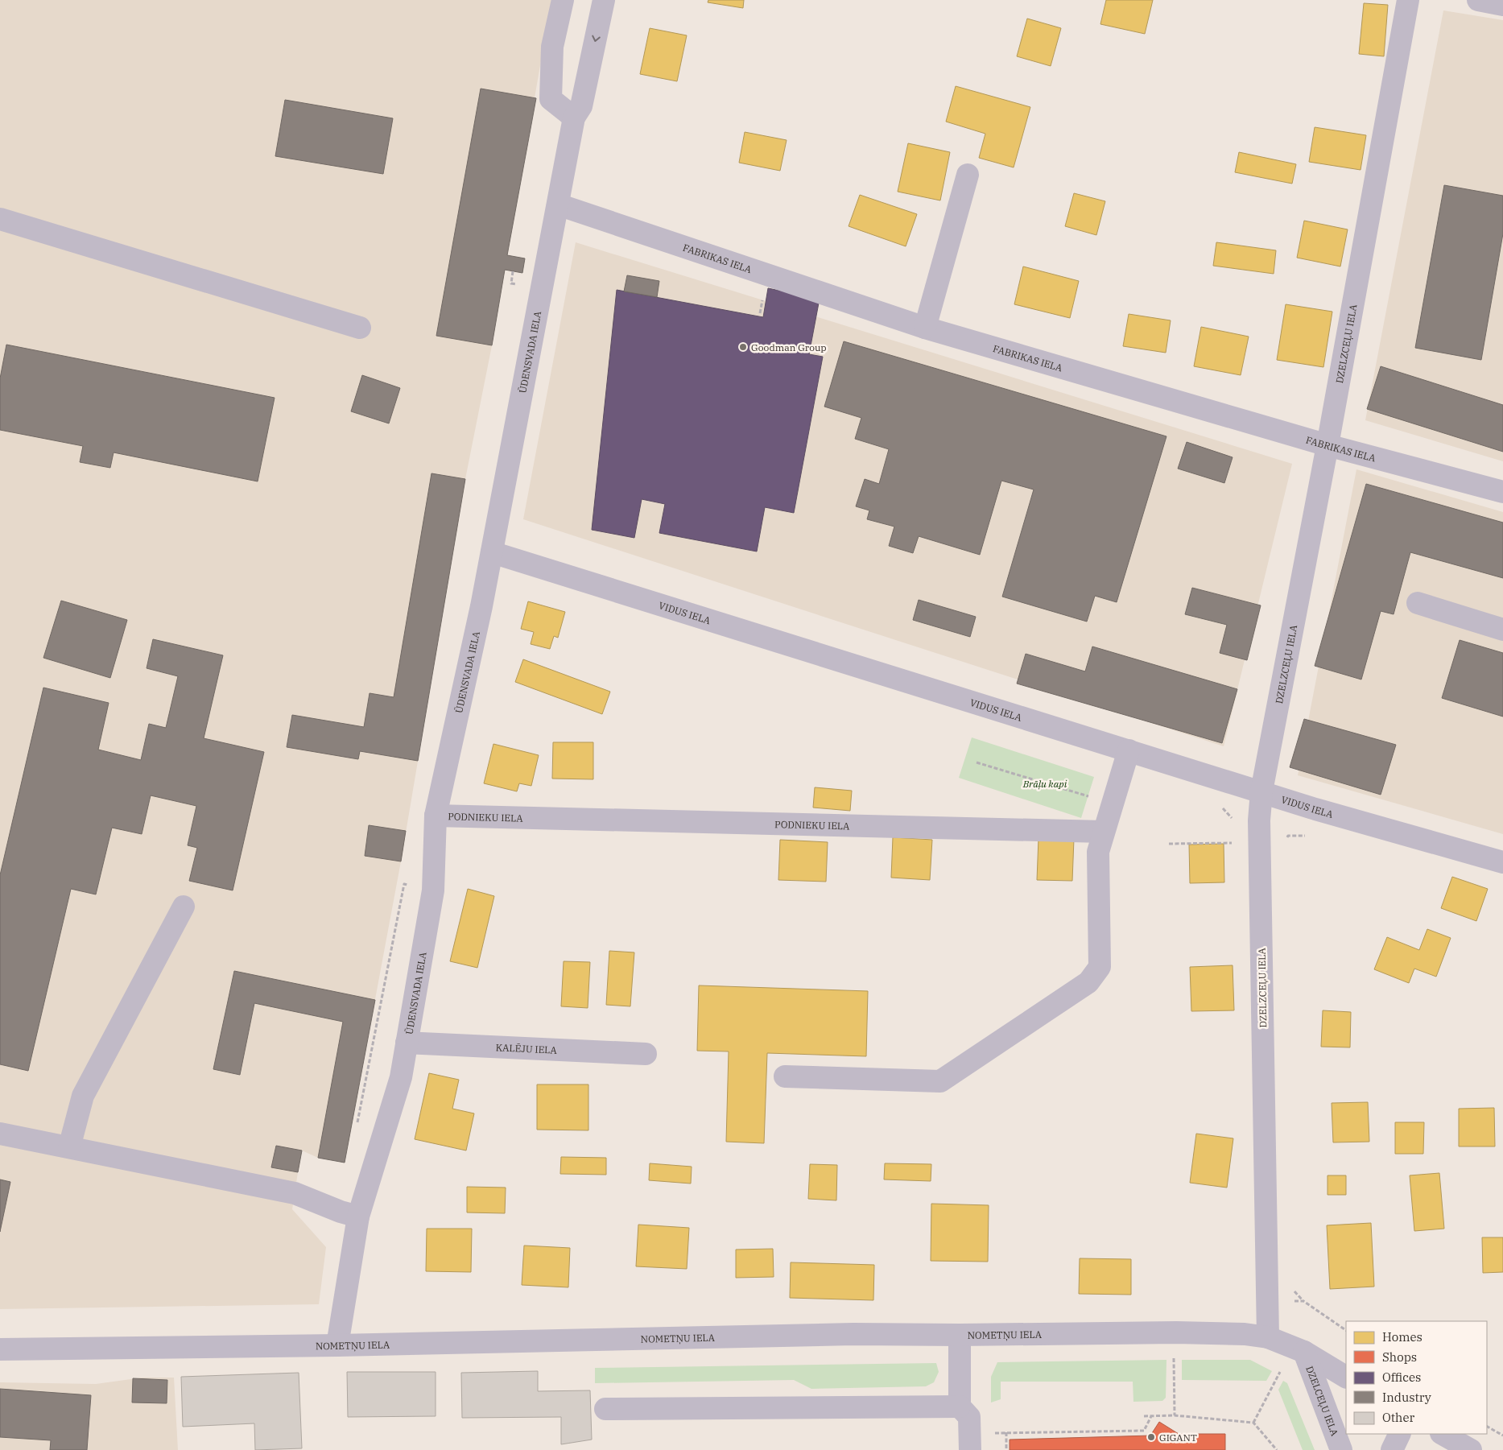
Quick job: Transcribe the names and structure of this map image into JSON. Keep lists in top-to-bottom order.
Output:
{
  "streets": {
    "street": [
      "FABRIKAS IELA",
      "DZELZCEĻU IELA",
      "ŪDENSVADA IELA",
      "VIDUS IELA",
      "PODNIEKU IELA",
      "KALĒJU IELA",
      "NOMETŅU IELA",
      "DZELCEĻU IELA"
    ]
  },
  "crossings": [
    ["FABRIKAS IELA", "DZELZCEĻU IELA"],
    ["FABRIKAS IELA", "ŪDENSVADA IELA"],
    ["DZELZCEĻU IELA", "VIDUS IELA"],
    ["DZELZCEĻU IELA", "NOMETŅU IELA"],
    ["ŪDENSVADA IELA", "VIDUS IELA"],
    ["ŪDENSVADA IELA", "PODNIEKU IELA"],
    ["ŪDENSVADA IELA", "KALĒJU IELA"],
    ["ŪDENSVADA IELA", "NOMETŅU IELA"],
    ["NOMETŅU IELA", "DZELCEĻU IELA"]
  ],
  "parks": ["Brāļu kapi"],
  "places": ["Goodman Group", "GIGANT"],
  "legend": [
    "Homes",
    "Shops",
    "Offices",
    "Industry",
    "Other"
  ]
}
